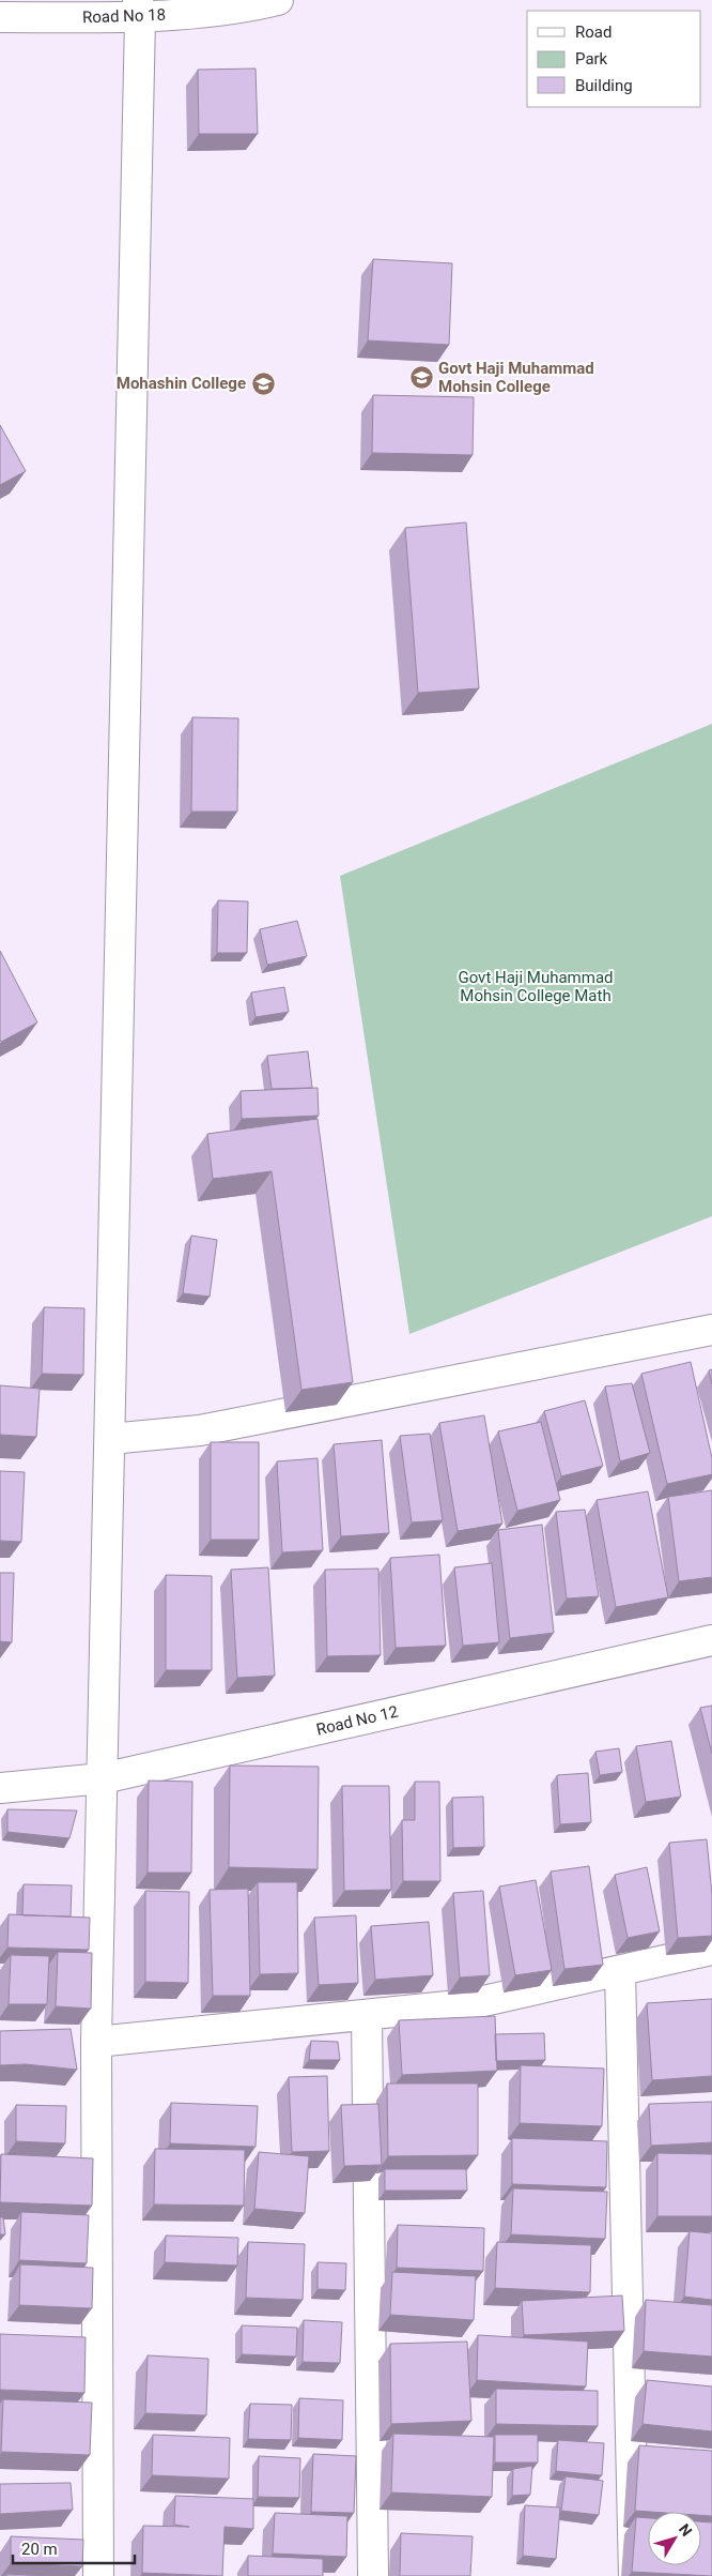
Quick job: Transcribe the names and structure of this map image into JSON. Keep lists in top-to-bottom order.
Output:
{
  "streets": {
    "street": ["Road No 18", "Road No 12"]
  },
  "parks": ["Govt Haji Muhammad Mohsin College Math"],
  "places": {
    "school or university": ["Govt Haji Muhammad Mohsin College", "Mohashin College"]
  },
  "legend": ["Road", "Park", "Building"],
  "scale_bar": "20 m",
  "north": "top right"
}
